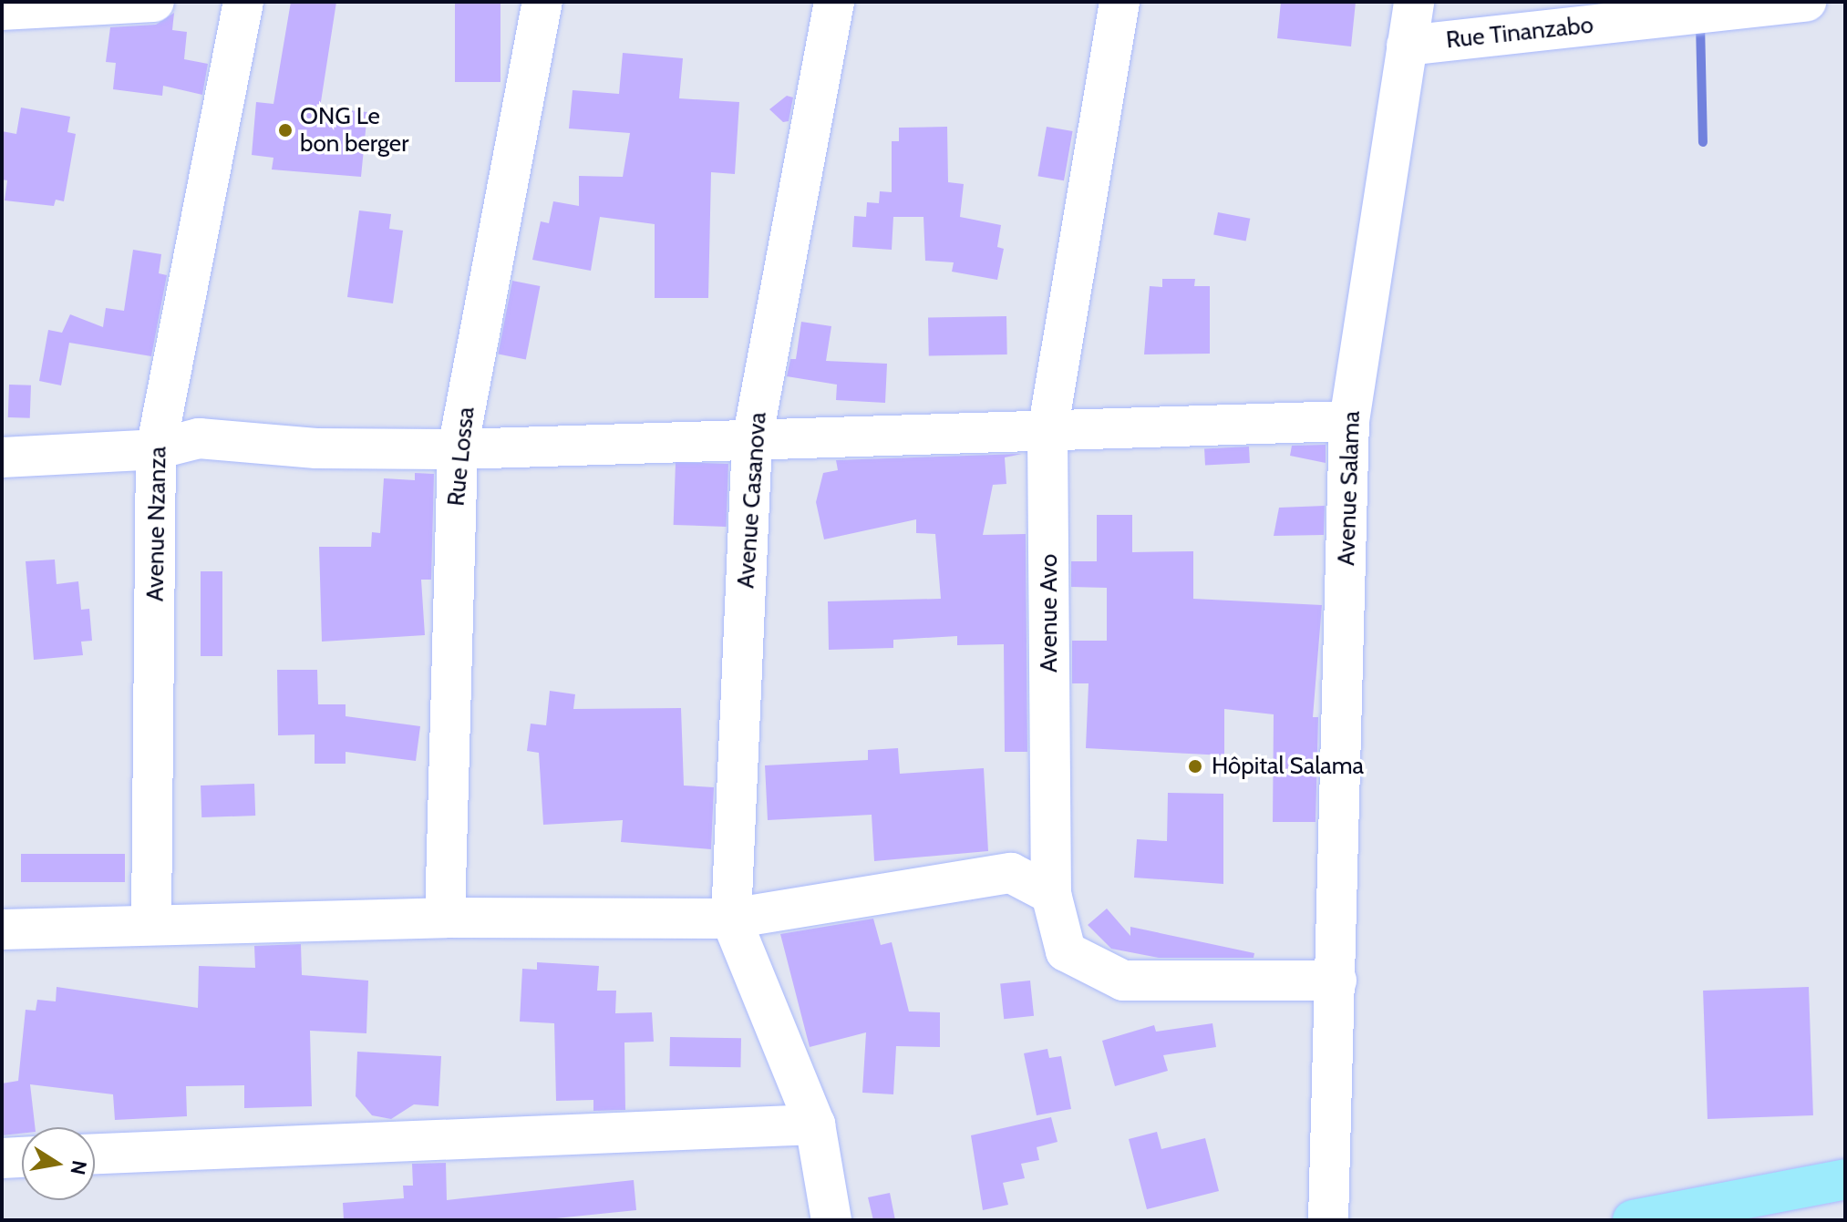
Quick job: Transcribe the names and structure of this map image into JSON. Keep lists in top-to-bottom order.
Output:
{
  "streets": {
    "street": [
      "Rue Tinanzabo",
      "Rue Lossa",
      "Avenue Salama",
      "Avenue Casanova",
      "Avenue Nzanza",
      "Avenue Avo"
    ]
  },
  "crossings": [
    ["Rue Tinanzabo", "Avenue Salama"],
    ["Avenue Salama", "Avenue Avo"]
  ],
  "places": ["ONG Le bon berger", "Hôpital Salama"],
  "north": "right"
}
